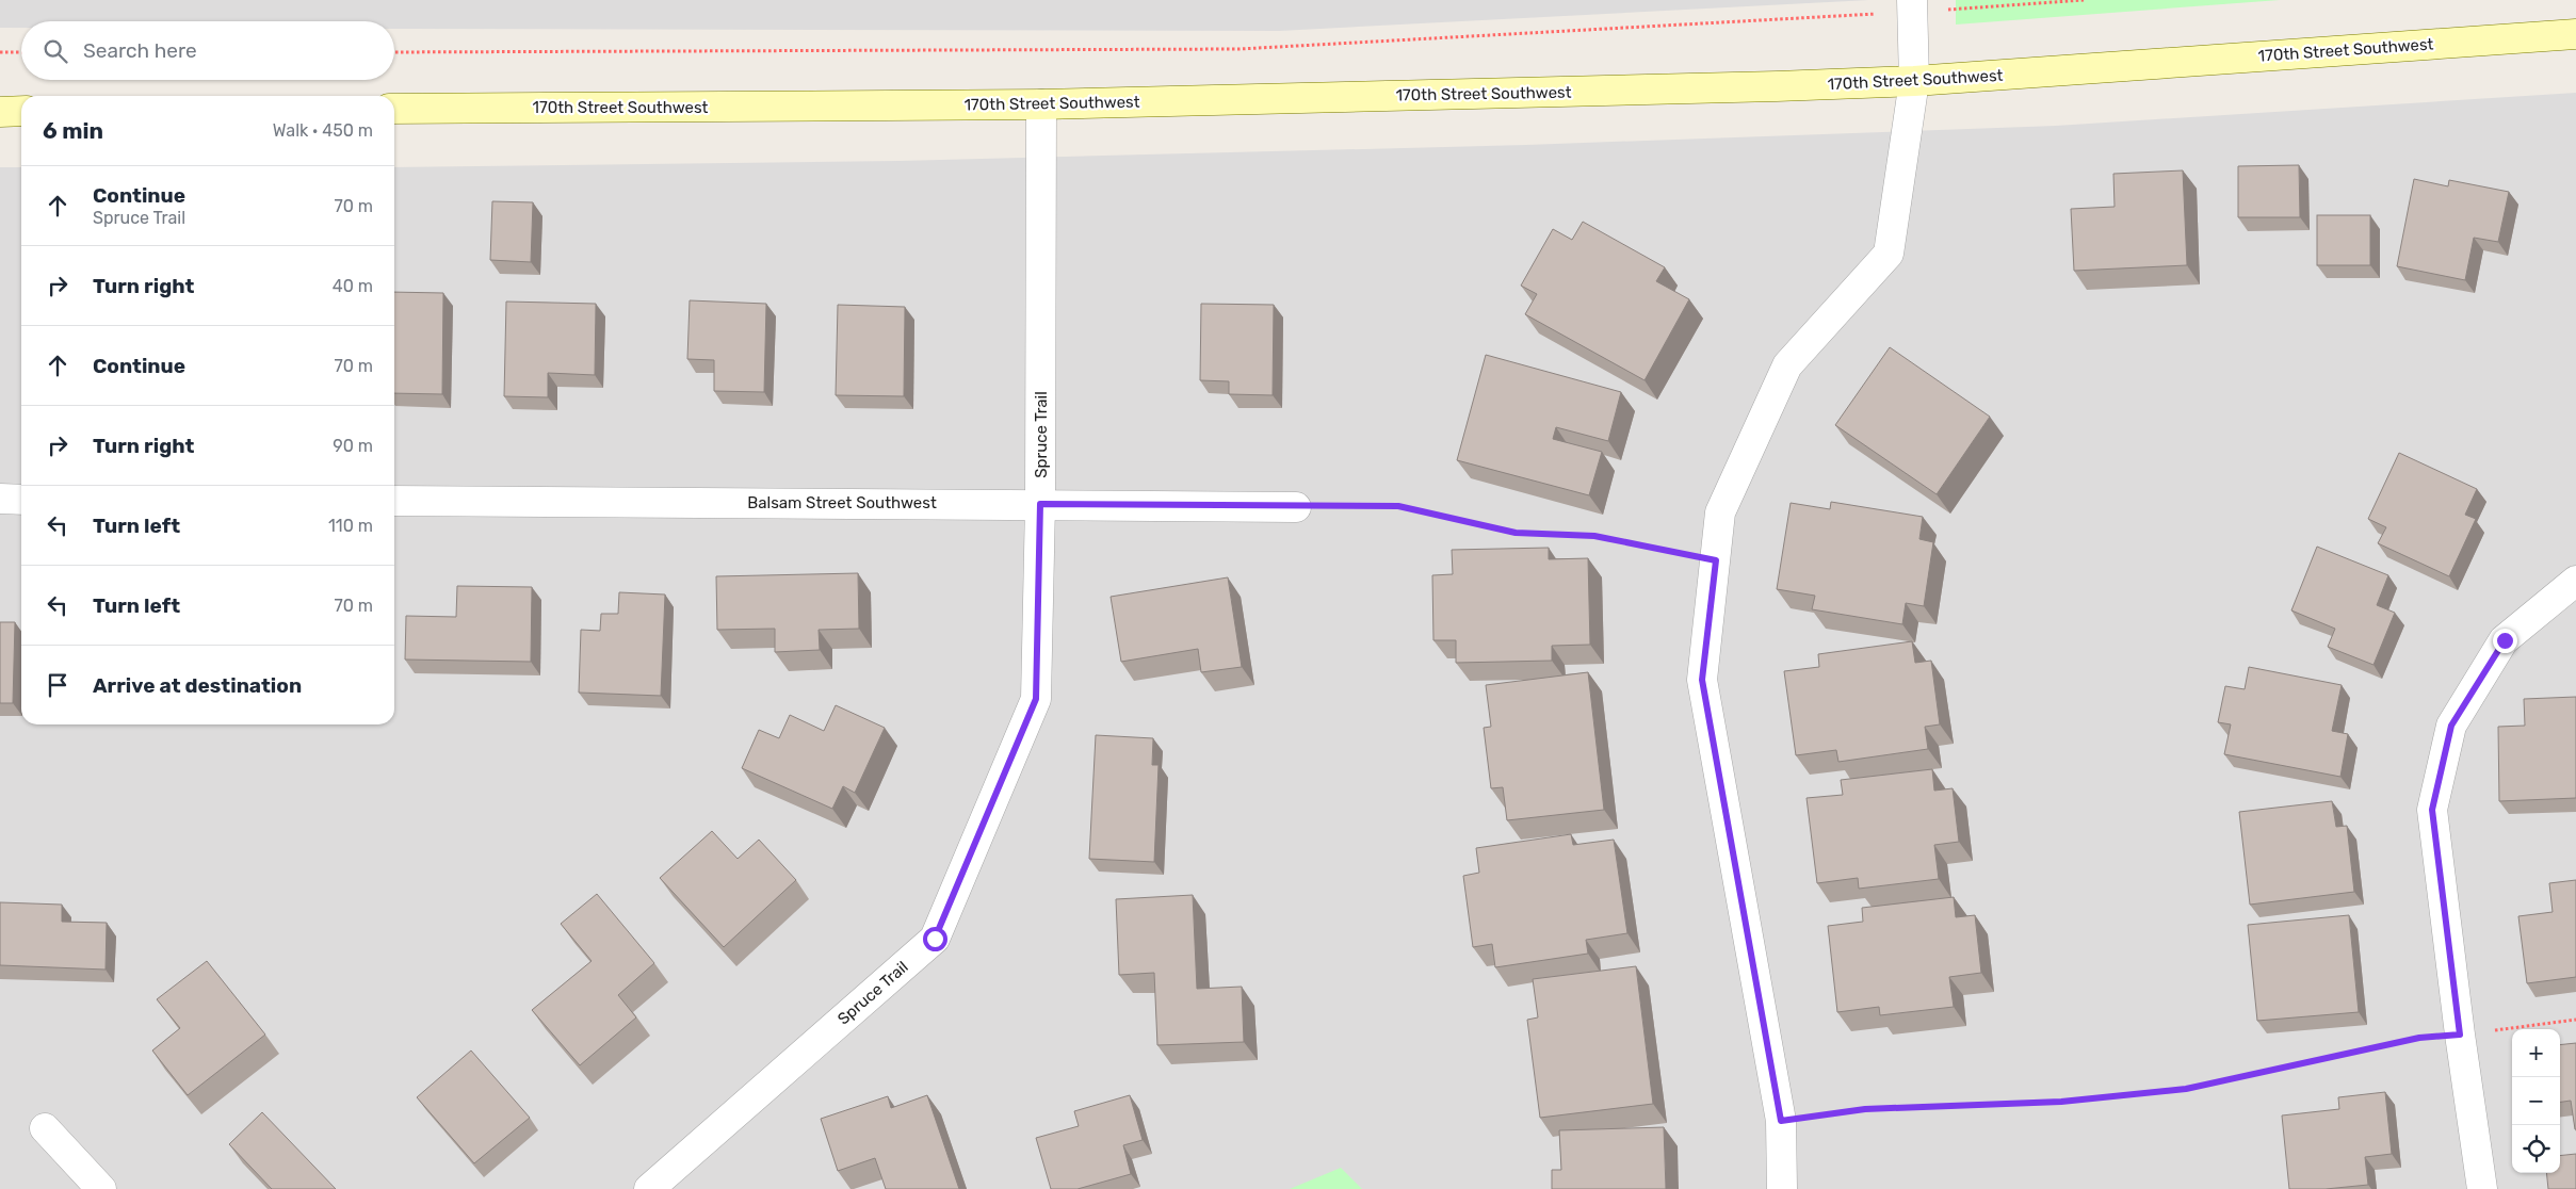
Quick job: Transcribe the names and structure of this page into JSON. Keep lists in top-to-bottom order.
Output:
{
  "streets": {
    "street": ["170th Street Southwest", "Spruce Trail", "Balsam Street Southwest"]
  },
  "crossings": [
    ["170th Street Southwest", "Spruce Trail"],
    ["Spruce Trail", "Balsam Street Southwest"]
  ],
  "page": {
    "search": "Search here",
    "heading": ["6 min", "Walk · 450 m"],
    "list": [
      ["Continue", "Spruce Trail", "70 m"],
      ["Turn right", "40 m"],
      ["Continue", "70 m"],
      ["Turn right", "90 m"],
      ["Turn left", "110 m"],
      ["Turn left", "70 m"],
      "Arrive at destination"
    ],
    "map_buttons": ["+", "−"]
  }
}
